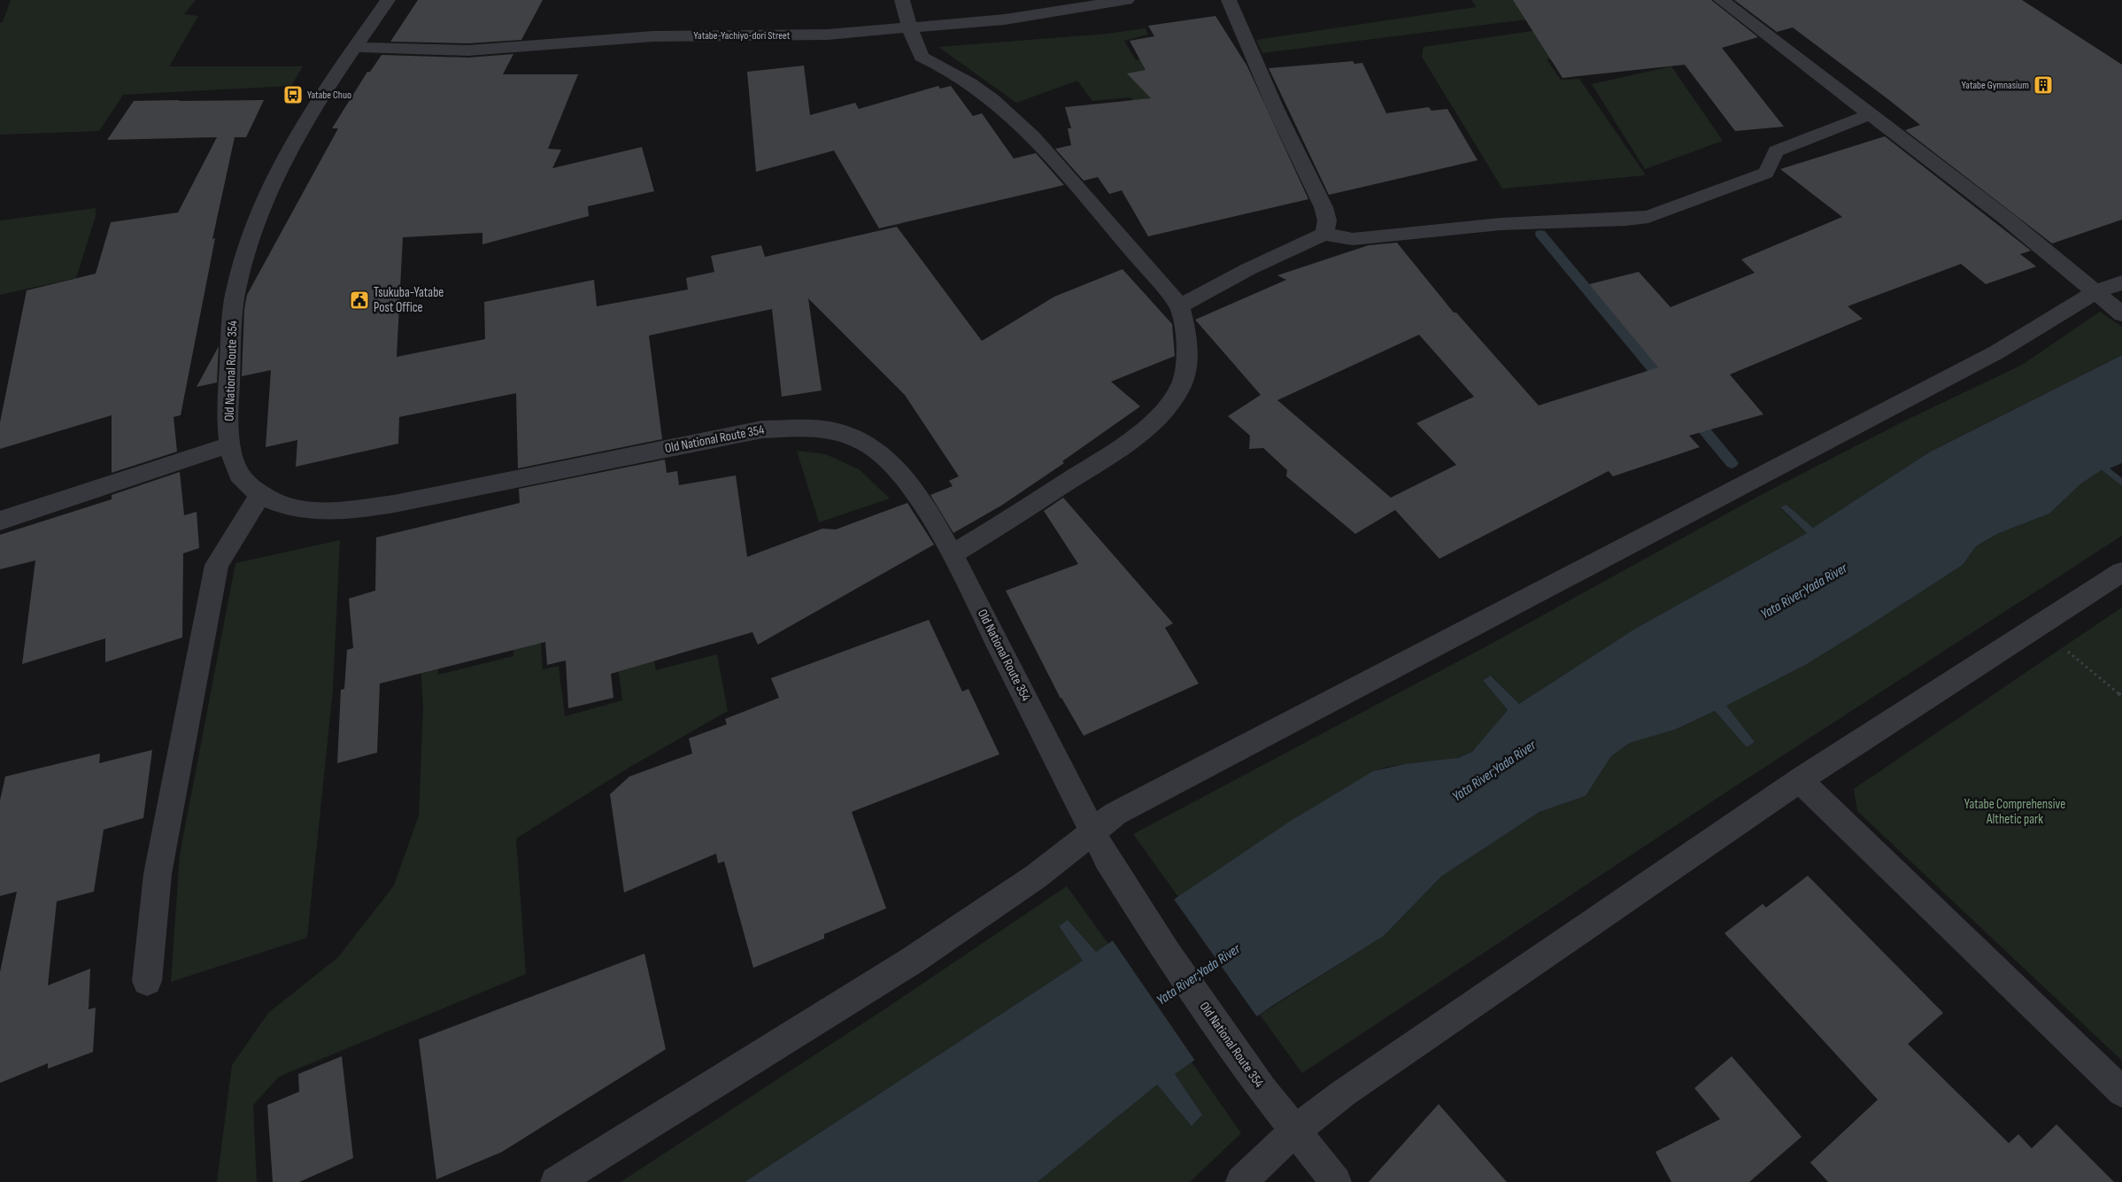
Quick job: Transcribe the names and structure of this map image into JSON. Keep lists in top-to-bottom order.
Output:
{
  "streets": {
    "street": ["Yatabe-Yachiyo-dori Street", "Old National Route 354"]
  },
  "crossings": [
    ["Yatabe-Yachiyo-dori Street", "Old National Route 354"]
  ],
  "water": ["Yata River;Yada River"],
  "parks": ["Yatabe Comprehensive Althetic park"],
  "places": {
    "building": ["Yatabe Gymnasium"],
    "bus stop": ["Yatabe Chuo"],
    "public building": ["Tsukuba-Yatabe Post Office"]
  }
}
